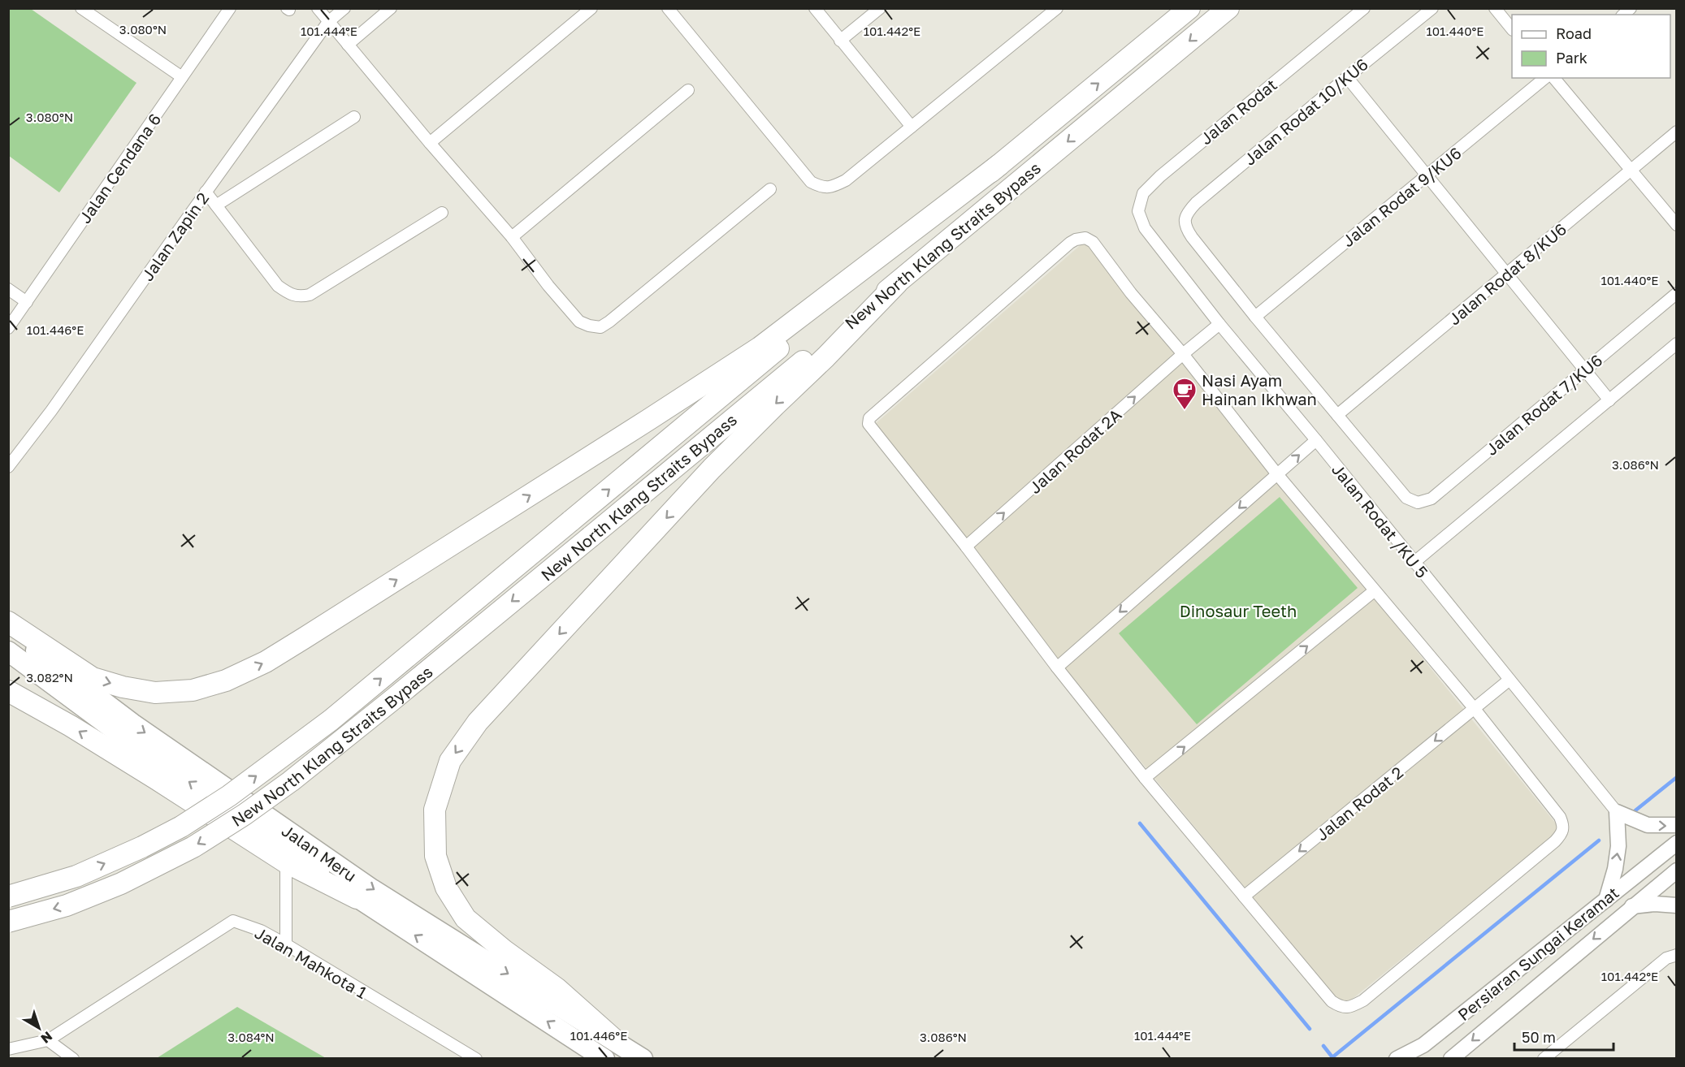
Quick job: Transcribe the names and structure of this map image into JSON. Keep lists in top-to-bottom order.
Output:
{
  "streets": {
    "highway": ["New North Klang Straits Bypass", "Jalan Meru"],
    "street": [
      "Jalan Rodat",
      "Jalan Rodat 10/KU6",
      "Jalan Cendana 6",
      "Jalan Rodat 9/KU6",
      "Jalan Zapin 2",
      "Jalan Rodat 8/KU6",
      "Jalan Rodat 7/KU6",
      "Jalan Rodat 2A",
      "Jalan Rodat /KU 5",
      "Jalan Rodat 2",
      "Persiaran Sungai Keramat",
      "Jalan Mahkota 1"
    ]
  },
  "crossings": [
    ["Jalan Rodat", "Jalan Rodat /KU 5"],
    ["Jalan Rodat 10/KU6", "Jalan Rodat 9/KU6"],
    ["Jalan Rodat 8/KU6", "Jalan Rodat 7/KU6"],
    ["Jalan Rodat 2A", "Jalan Rodat /KU 5"],
    ["Jalan Rodat /KU 5", "Jalan Rodat 2"]
  ],
  "one_way": ["Jalan Rodat 2A", "Jalan Rodat 2"],
  "parks": ["Dinosaur Teeth"],
  "places": {
    "cafe": ["Nasi Ayam Hainan Ikhwan"]
  },
  "legend": ["Road", "Park"],
  "scale_bar": "50 m",
  "north": "bottom right",
  "coordinates": [
    "3.080°N",
    "101.444°E",
    "101.442°E",
    "101.440°E",
    "101.446°E",
    "3.086°N",
    "3.082°N",
    "3.084°N"
  ]
}
